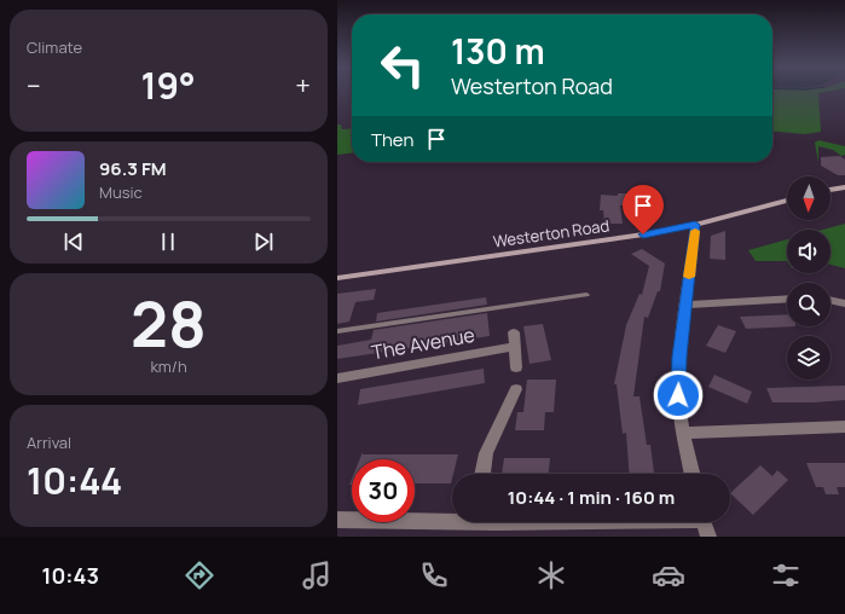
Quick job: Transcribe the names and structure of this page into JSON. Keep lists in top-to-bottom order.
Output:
{
  "streets": {
    "street": ["Westerton Road", "The Avenue"]
  },
  "north": "bottom",
  "page": {
    "tile": [
      "Climate",
      ["28", "km/h"],
      ["Arrival", "10:44"]
    ],
    "turn": ["130 m", "Westerton Road"],
    "heat": ["−", "19°", "+"],
    "then": "Then",
    "song": ["96.3 FM", "Music"],
    "limit": "30",
    "trip": "10:44 · 1 min · 160 m",
    "tabs": "10:43"
  }
}
